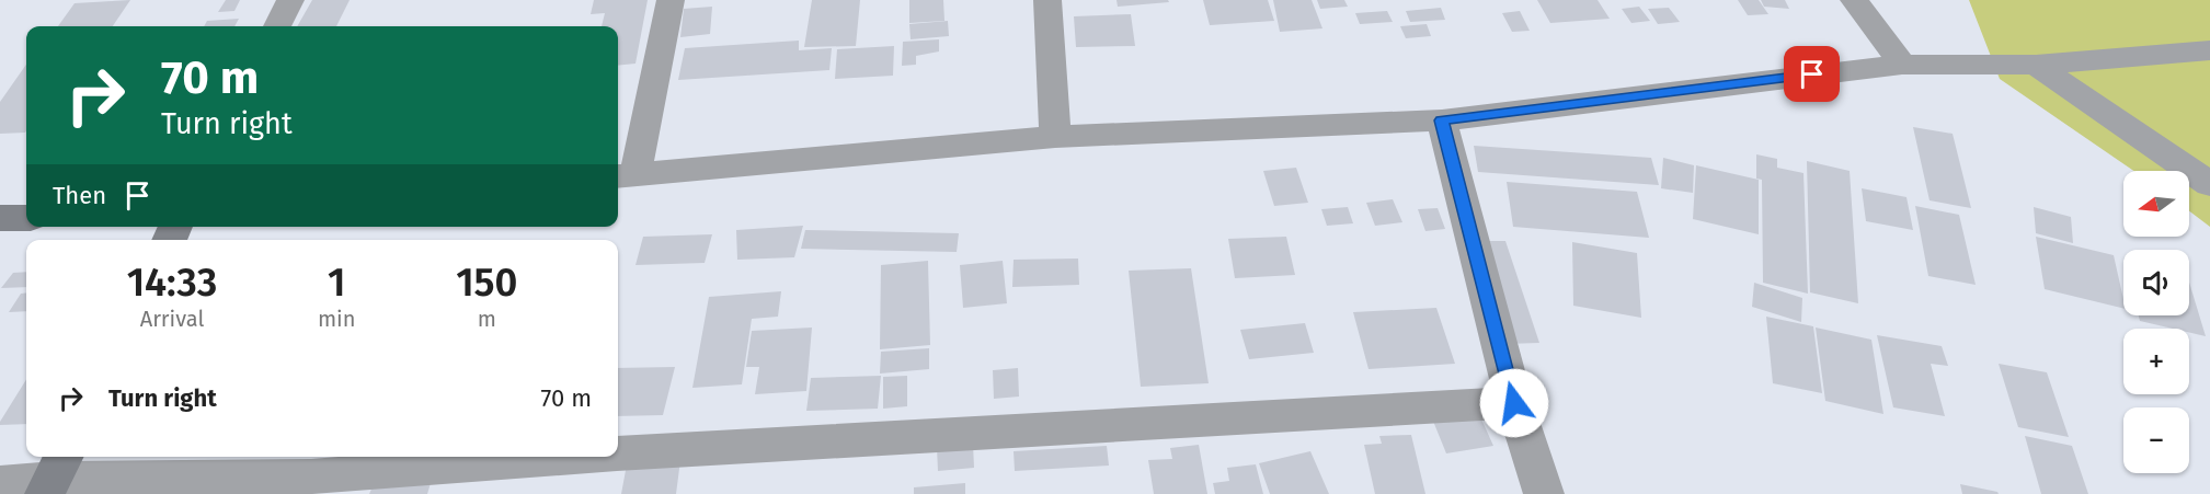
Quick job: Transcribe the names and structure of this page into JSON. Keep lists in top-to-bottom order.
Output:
{
  "north": "left",
  "page": {
    "turn": ["70 m", "Turn right"],
    "then": "Then",
    "map_buttons": ["+", "−"],
    "eta": [
      "14:33",
      "Arrival",
      "1",
      "min",
      "150",
      "m"
    ],
    "list": [
      {
        "name": "Turn right",
        "value": "70 m"
      }
    ]
  }
}
